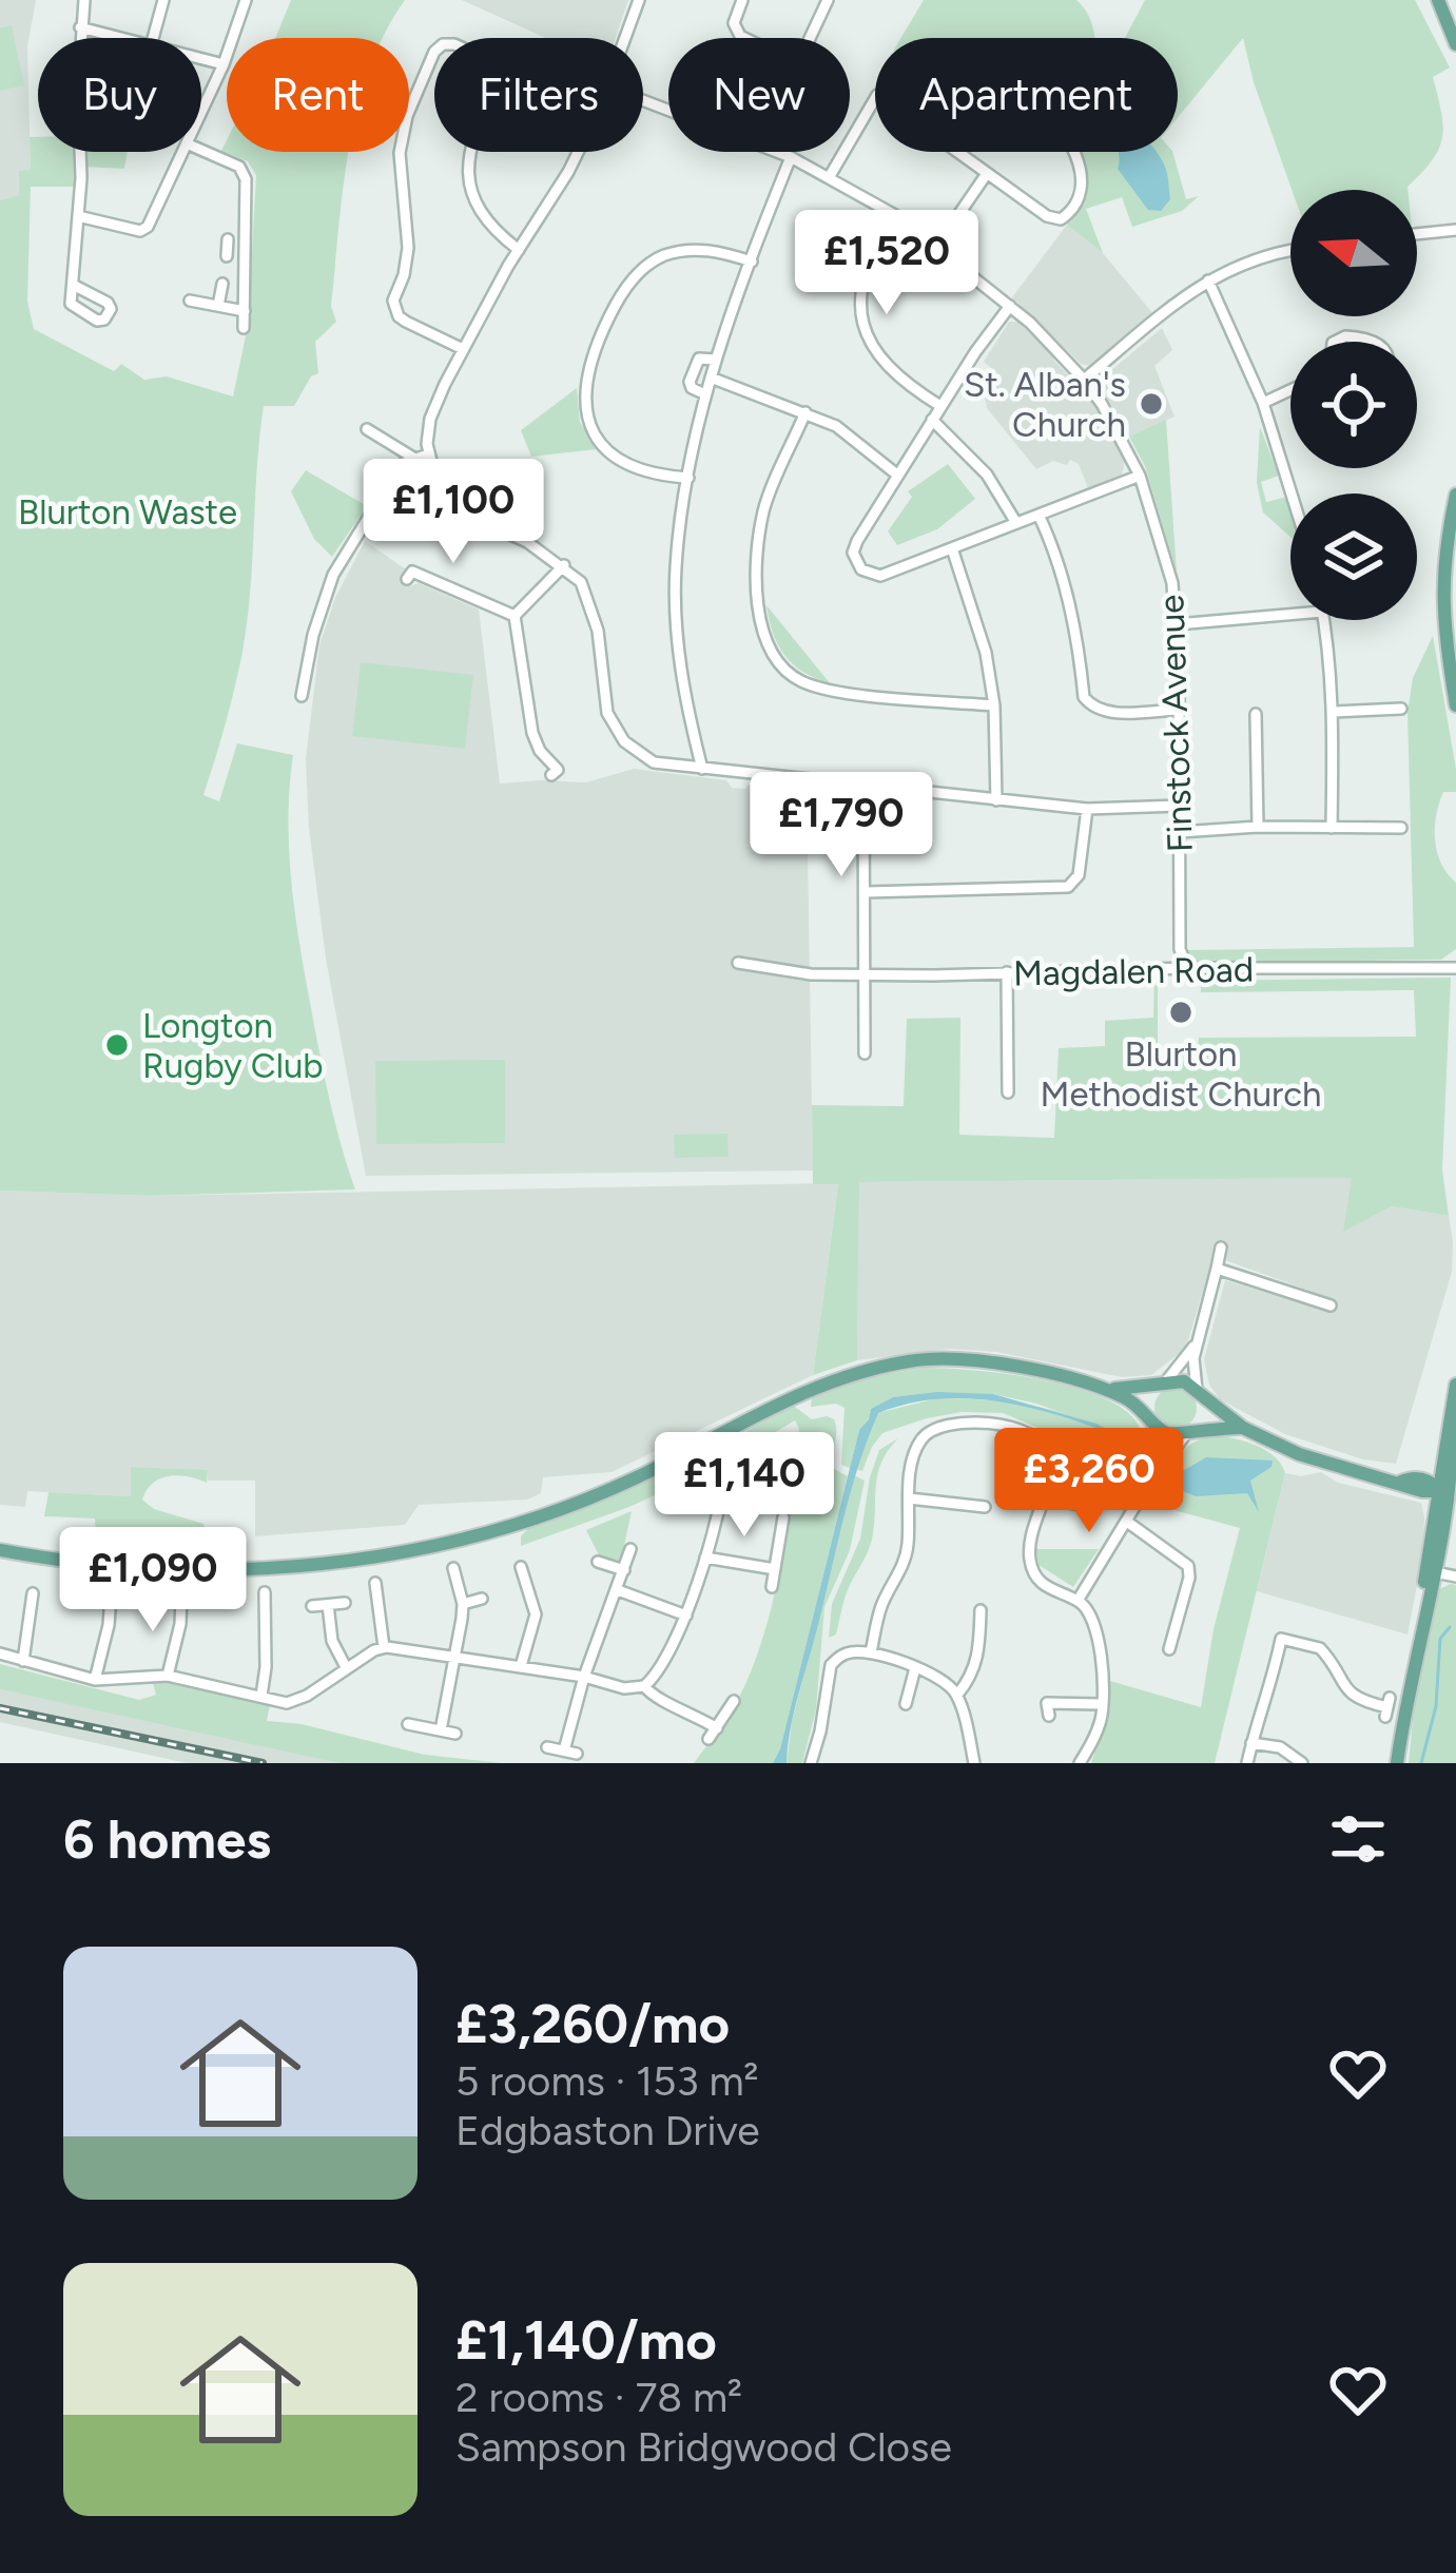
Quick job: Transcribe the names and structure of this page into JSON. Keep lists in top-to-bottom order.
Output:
{
  "streets": {
    "street": ["Finstock Avenue", "Magdalen Road"]
  },
  "crossings": [
    ["Finstock Avenue", "Magdalen Road"]
  ],
  "parks": ["Blurton Waste"],
  "places": ["St. Alban's Church", "Blurton Methodist Church", "Longton Rugby Club"],
  "north": "left",
  "page": {
    "chip": [
      "Buy",
      "Rent",
      "Filters",
      "New",
      "Apartment"
    ],
    "price": [
      "£1,520",
      "£1,100",
      "£1,790",
      "£3,260",
      "£1,140",
      "£1,090"
    ],
    "heading": "6 homes",
    "list": [
      {
        "name": "£3,260/mo",
        "note": "5 rooms · 153 m² · Edgbaston Drive"
      },
      {
        "name": "£1,140/mo",
        "note": "2 rooms · 78 m² · Sampson Bridgwood Close"
      }
    ]
  }
}
